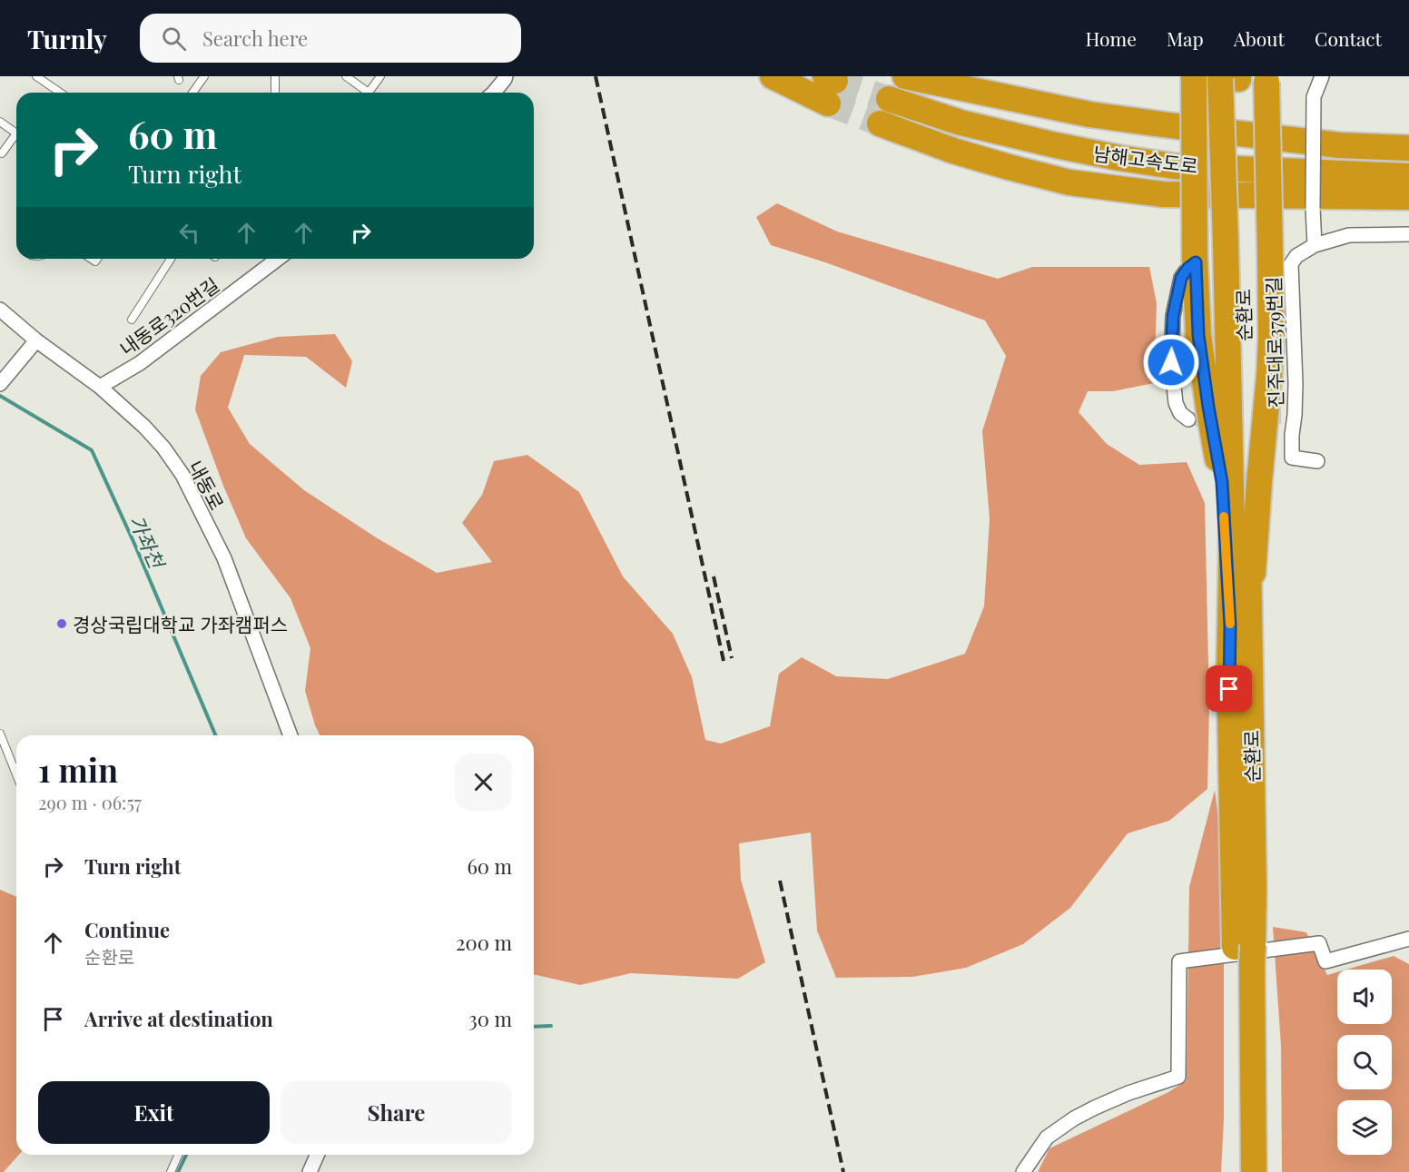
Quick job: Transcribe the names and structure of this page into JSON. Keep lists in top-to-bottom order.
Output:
{
  "streets": {
    "highway": ["남해고속도로", "순환로"],
    "street": ["내동로320번길", "진주대로379번길", "내동로"]
  },
  "crossings": [
    ["내동로320번길", "내동로"]
  ],
  "water": ["가좌천"],
  "places": ["경상국립대학교 가좌캠퍼스"],
  "page": {
    "header": "Turnly",
    "search": "Search here",
    "nav": [
      "Home",
      "Map",
      "About",
      "Contact"
    ],
    "turn": ["60 m", "Turn right"],
    "heading": ["1 min", "290 m · 06:57"],
    "list": [
      {
        "name": "Turn right",
        "value": "60 m"
      },
      {
        "name": "Continue",
        "note": "순환로",
        "value": "200 m"
      },
      {
        "name": "Arrive at destination",
        "value": "30 m"
      }
    ],
    "buttons": ["Exit", "Share"]
  }
}
